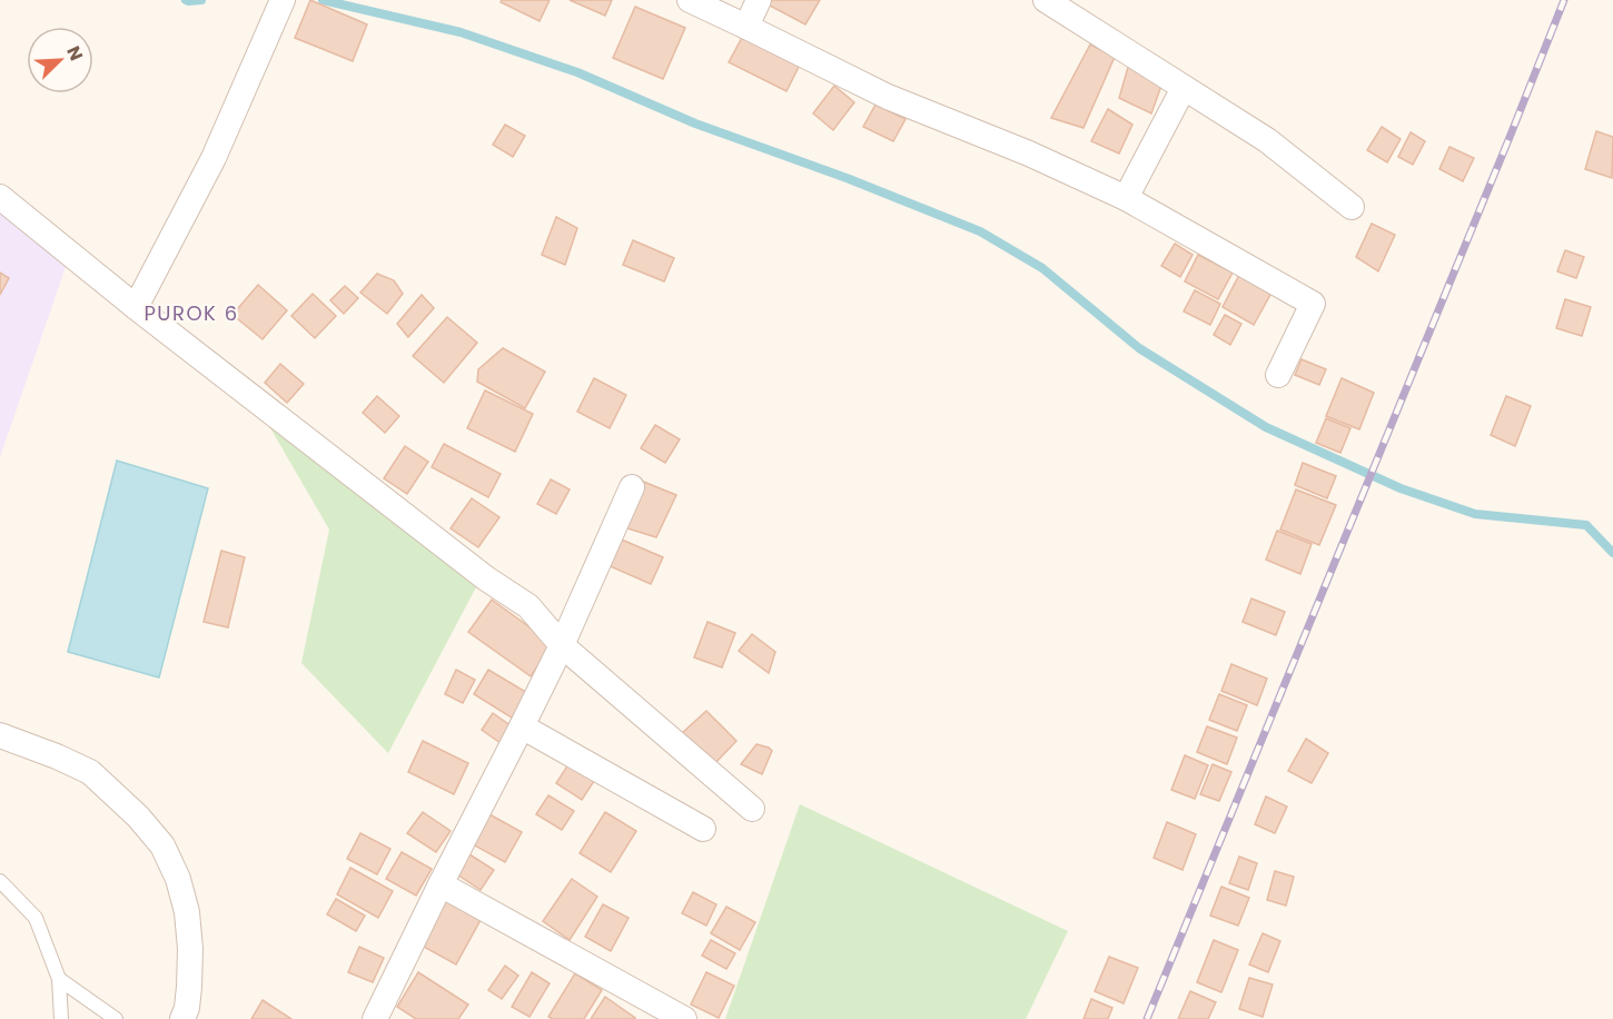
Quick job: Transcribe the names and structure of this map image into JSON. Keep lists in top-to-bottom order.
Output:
{
  "districts": ["PUROK 6"],
  "north": "top right"
}
